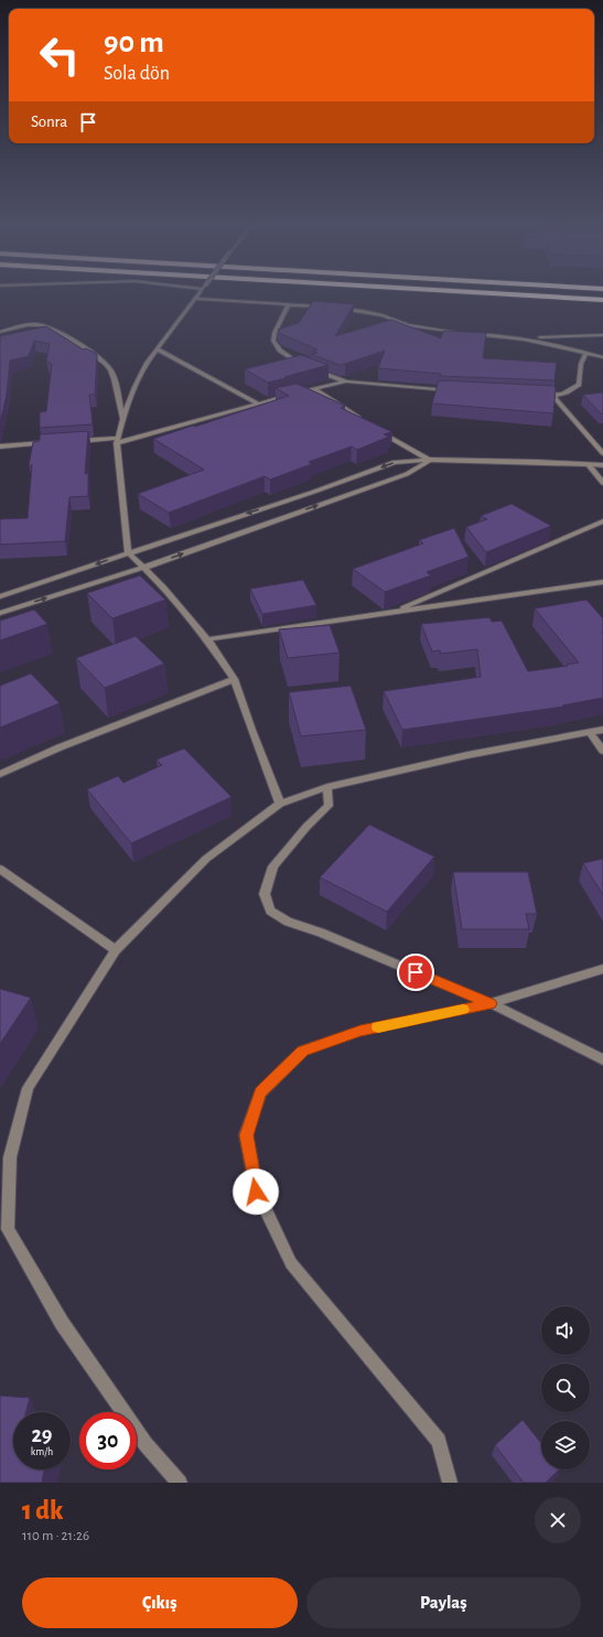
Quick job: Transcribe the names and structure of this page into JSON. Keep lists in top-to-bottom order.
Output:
{
  "page": {
    "turn": ["90 m", "Sola dön"],
    "then": "Sonra",
    "speed": "29 km/h",
    "limit": "30",
    "heading": ["1 dk", "110 m · 21:26"],
    "buttons": ["Çıkış", "Paylaş"]
  }
}
